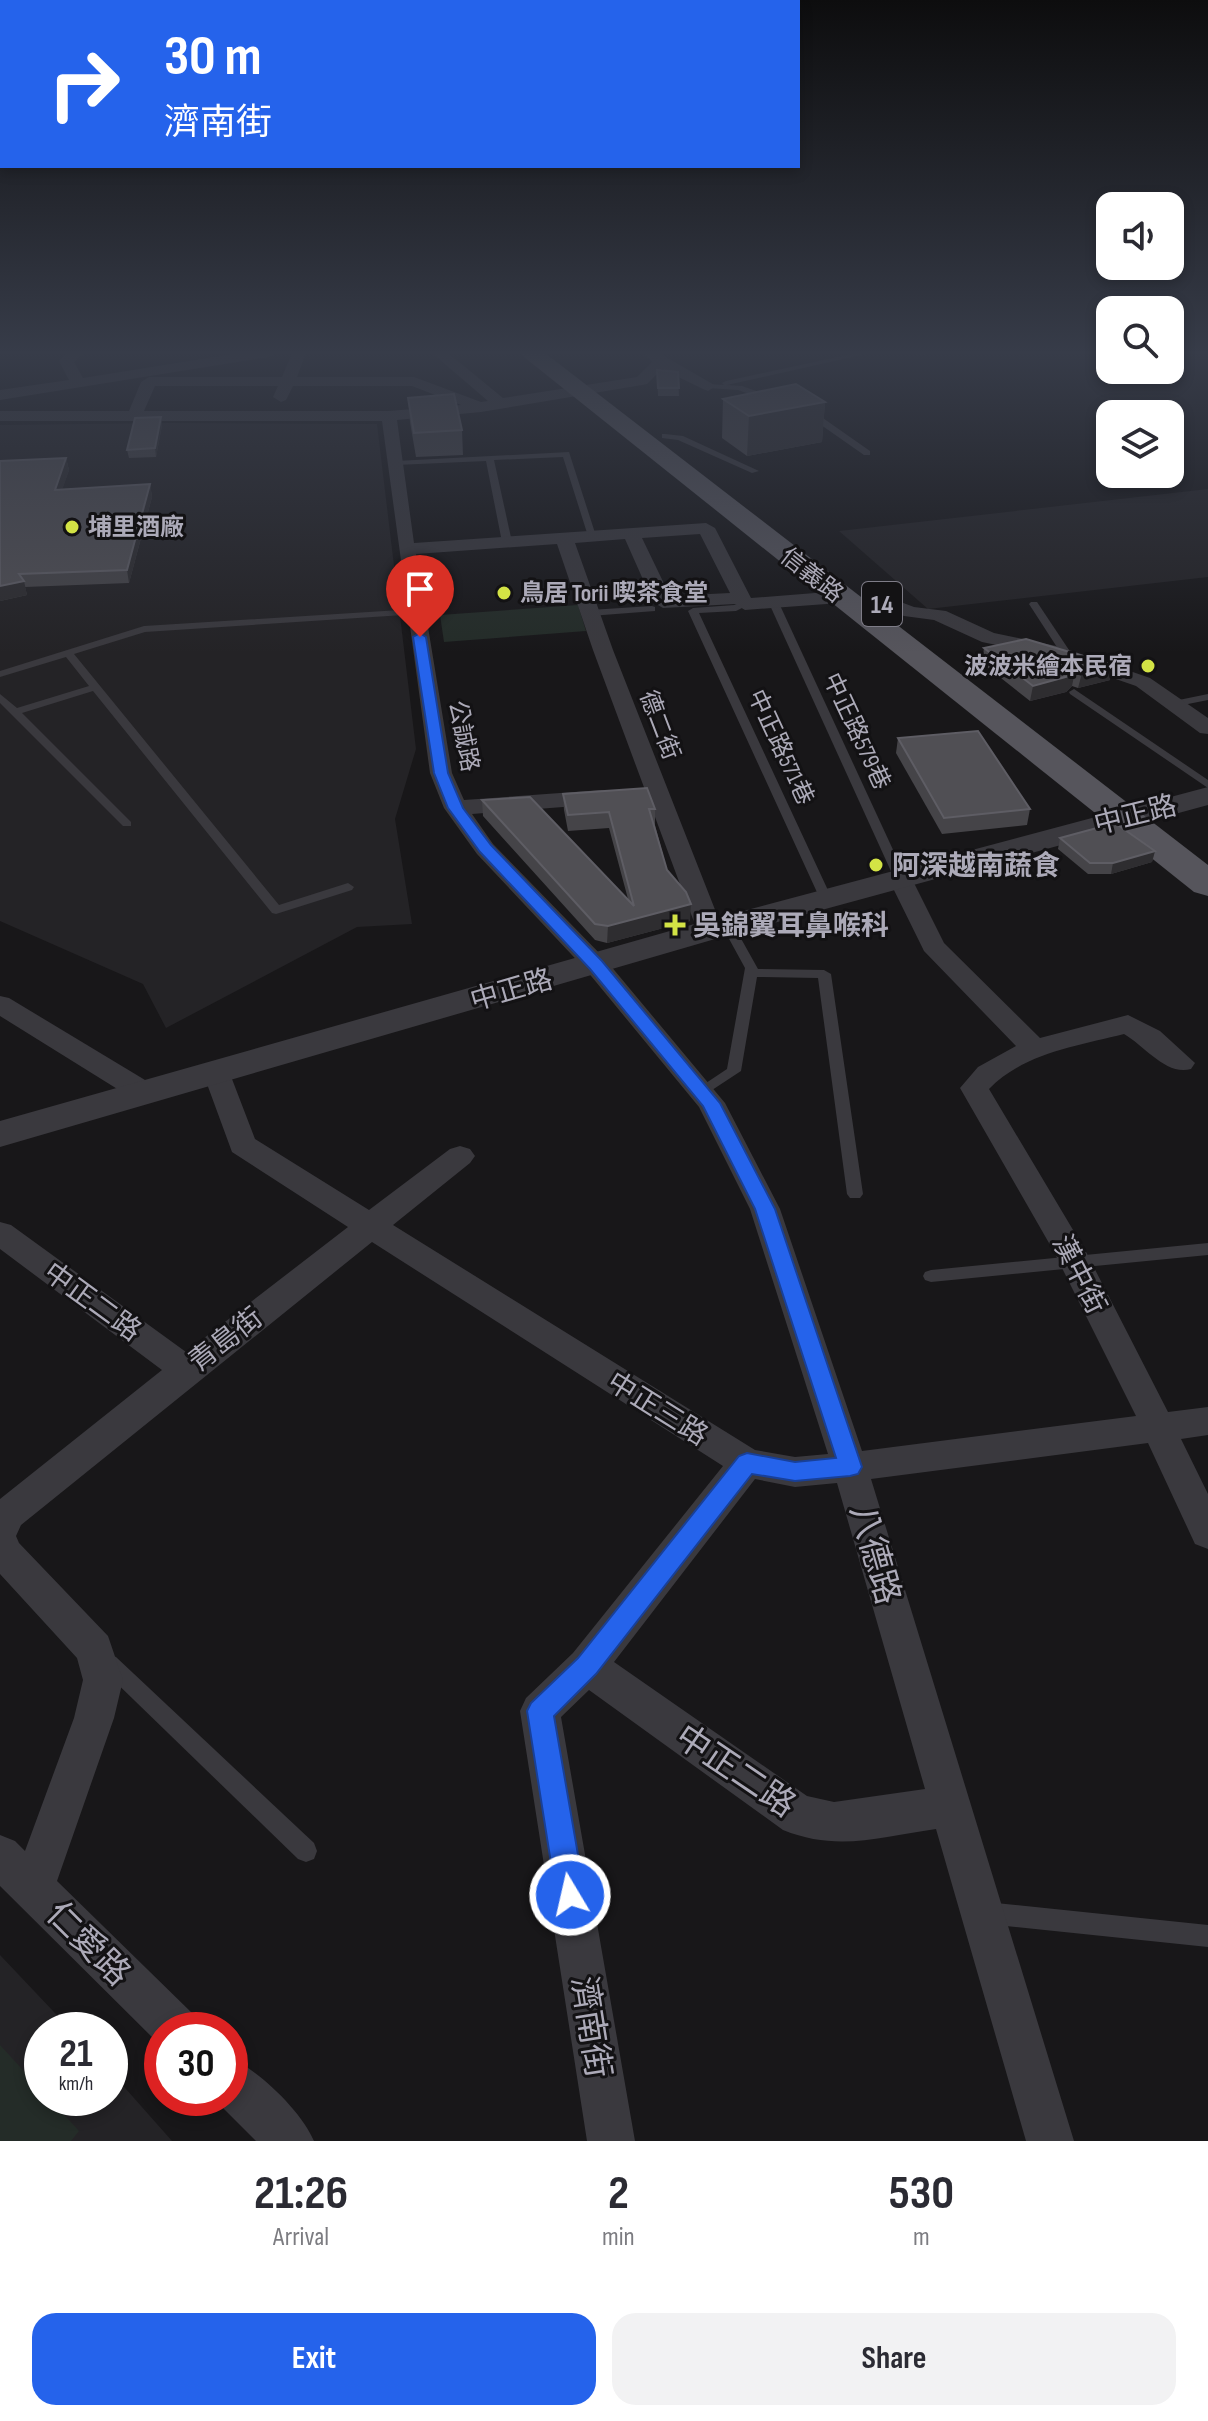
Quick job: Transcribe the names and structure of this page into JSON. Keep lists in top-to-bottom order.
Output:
{
  "streets": {
    "main road": ["信義路", "14"],
    "street": [
      "德二街",
      "公誠路",
      "中正路",
      "漢中街",
      "中正二路",
      "青島街",
      "中正三路",
      "八德路",
      "仁愛路",
      "濟南街"
    ],
    "lane": ["中正路579巷", "中正路571巷"]
  },
  "crossings": [
    ["信義路", "中正路"],
    ["德二街", "中正路"],
    ["中正路579巷", "中正路"],
    ["公誠路", "中正路"],
    ["公誠路", "八德路"],
    ["中正路571巷", "中正路"],
    ["中正路", "中正三路"],
    ["中正路", "八德路"],
    ["漢中街", "中正三路"],
    ["中正二路", "青島街"],
    ["中正二路", "八德路"],
    ["中正二路", "濟南街"],
    ["青島街", "中正三路"],
    ["中正三路", "八德路"],
    ["中正三路", "濟南街"]
  ],
  "places": {
    "other": [
      "埔里酒廠",
      "鳥居 Torii 喫茶食堂",
      "波波米繪本民宿",
      "阿深越南蔬食"
    ],
    "health": ["吳錦翼耳鼻喉科"]
  },
  "page": {
    "turn": ["30 m", "濟南街"],
    "speed": "21 km/h",
    "limit": "30",
    "eta": [
      "21:26",
      "Arrival",
      "2",
      "min",
      "530",
      "m"
    ],
    "buttons": ["Exit", "Share"]
  }
}
